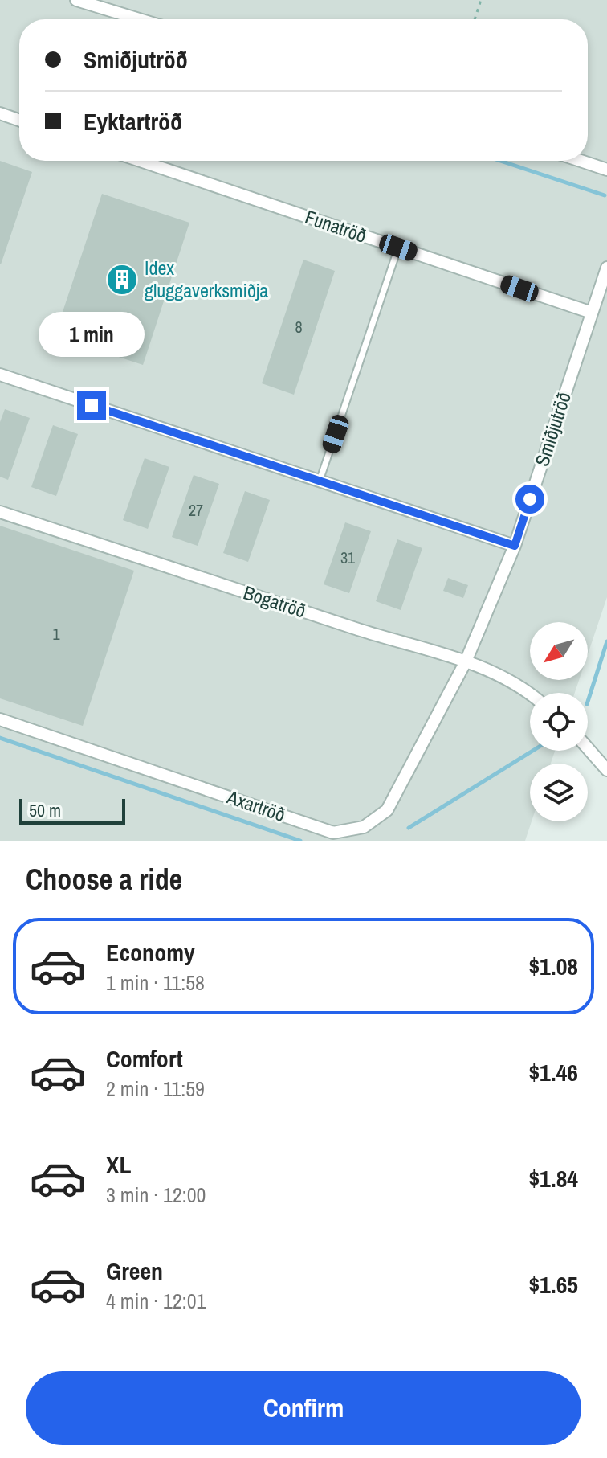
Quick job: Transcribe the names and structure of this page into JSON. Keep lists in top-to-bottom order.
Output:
{
  "streets": {
    "street": [
      "Funatröð",
      "Smiðjutröð",
      "Bogatröð",
      "Axartröð"
    ]
  },
  "crossings": [
    ["Funatröð", "Smiðjutröð"],
    ["Smiðjutröð", "Bogatröð"],
    ["Smiðjutröð", "Axartröð"],
    ["Bogatröð", "Axartröð"]
  ],
  "places": {
    "building": ["Idex gluggaverksmiðja"]
  },
  "house_numbers": [
    "8",
    "27",
    "31",
    "1"
  ],
  "scale_bar": "50 m",
  "north": "bottom left",
  "page": {
    "banner": ["Smiðjutröð", "Eyktartröð"],
    "bubble": "1 min",
    "scale": "50 m",
    "heading": "Choose a ride",
    "list": [
      {
        "name": "Economy",
        "note": "1 min · 11:58",
        "value": "$1.08"
      },
      {
        "name": "Comfort",
        "note": "2 min · 11:59",
        "value": "$1.46"
      },
      {
        "name": "XL",
        "note": "3 min · 12:00",
        "value": "$1.84"
      },
      {
        "name": "Green",
        "note": "4 min · 12:01",
        "value": "$1.65"
      }
    ],
    "buttons": "Confirm"
  }
}
